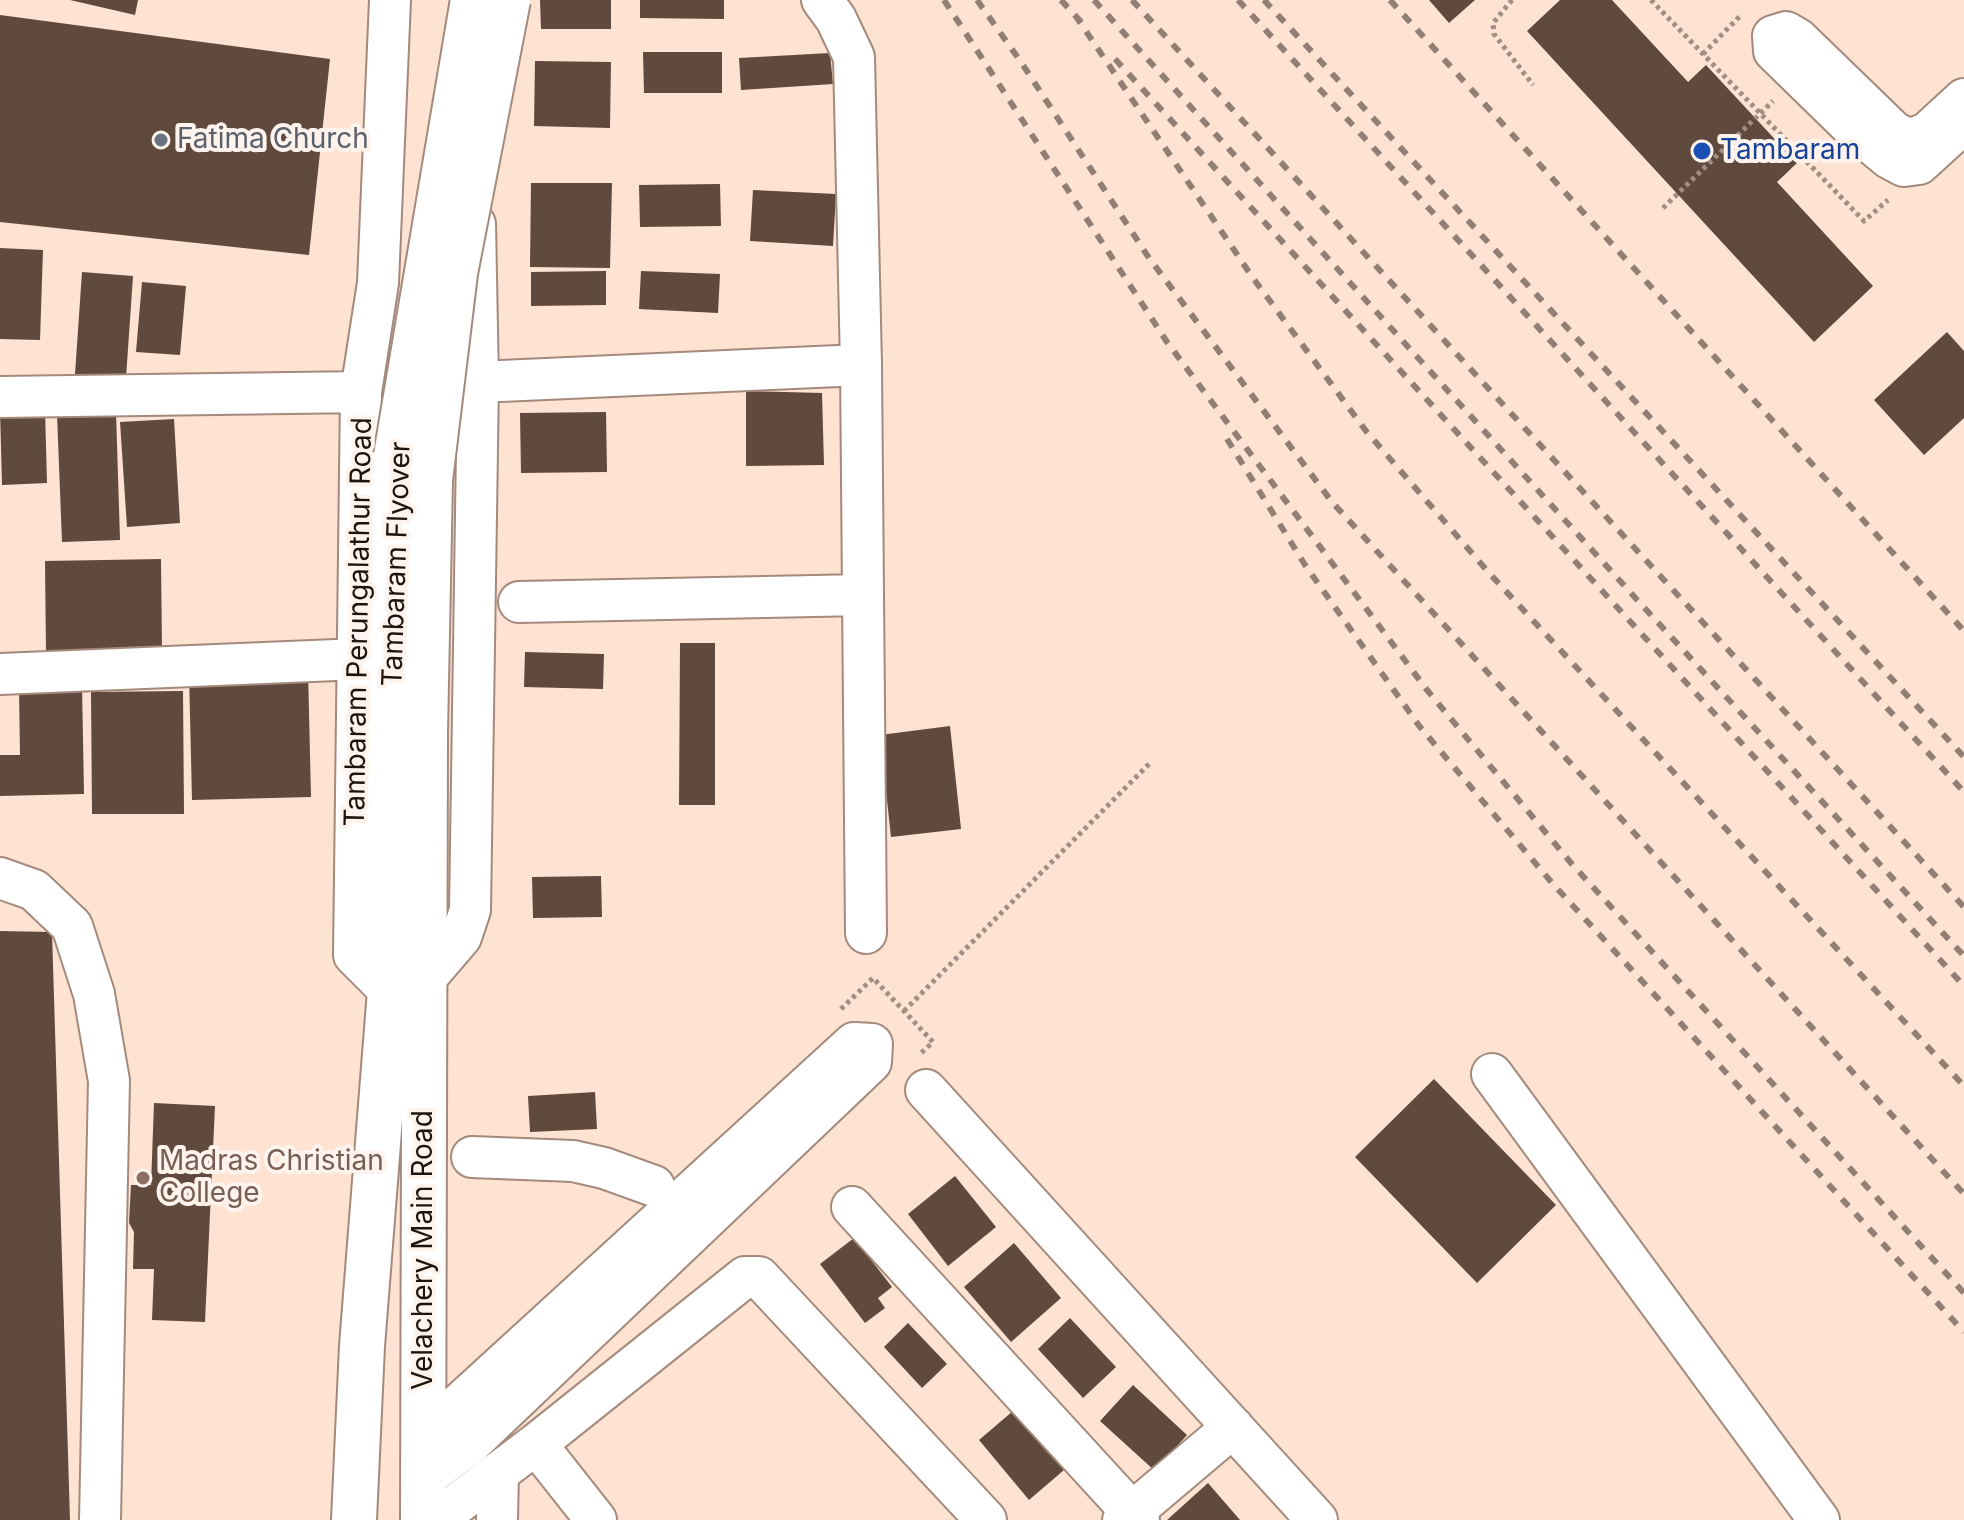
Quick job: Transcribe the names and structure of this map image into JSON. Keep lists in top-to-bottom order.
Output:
{
  "streets": {
    "main road": ["Tambaram Flyover", "Velachery Main Road"],
    "street": ["Tambaram Perungalathur Road"]
  },
  "crossings": [
    ["Tambaram Flyover", "Tambaram Perungalathur Road"],
    ["Tambaram Flyover", "Velachery Main Road"],
    ["Tambaram Perungalathur Road", "Velachery Main Road"]
  ],
  "places": ["Fatima Church", "Tambaram", "Madras Christian College"]
}
